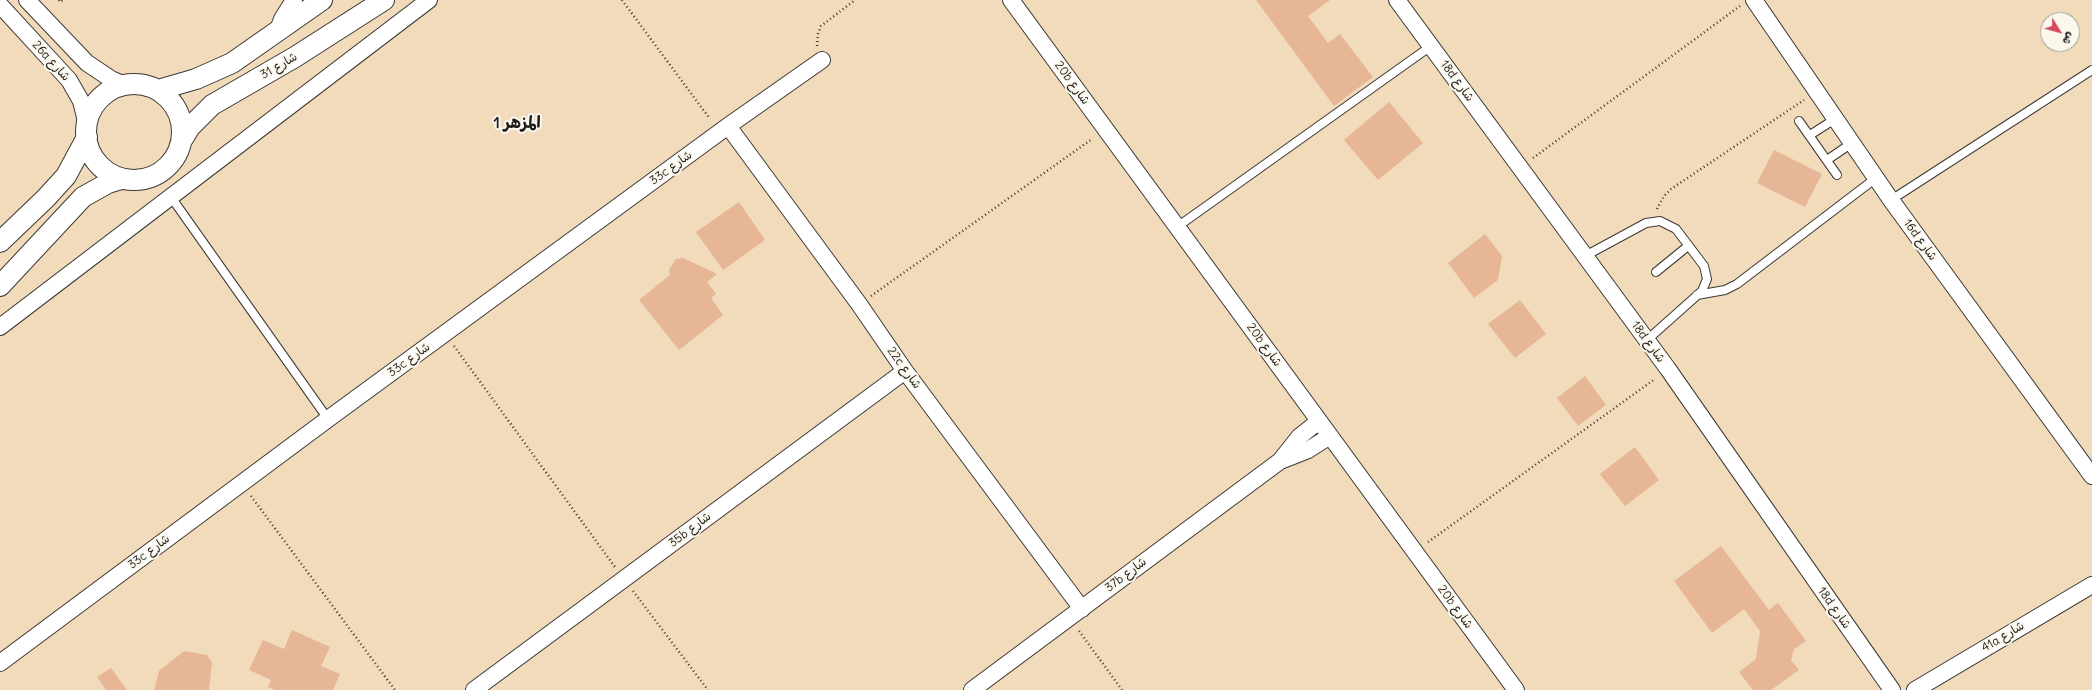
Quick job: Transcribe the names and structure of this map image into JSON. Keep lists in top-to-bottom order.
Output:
{
  "streets": {
    "street": [
      "26a شارع",
      "شارع 31",
      "18d شارع",
      "20b شارع",
      "33c شارع",
      "16d شارع",
      "22c شارع",
      "35b شارع",
      "37b شارع",
      "41a شارع"
    ]
  },
  "crossings": [
    ["26a شارع", "شارع 31"],
    ["20b شارع", "37b شارع"],
    ["33c شارع", "22c شارع"],
    ["22c شارع", "35b شارع"],
    ["22c شارع", "37b شارع"]
  ],
  "districts": ["المزهر 1"],
  "north": "bottom right"
}
